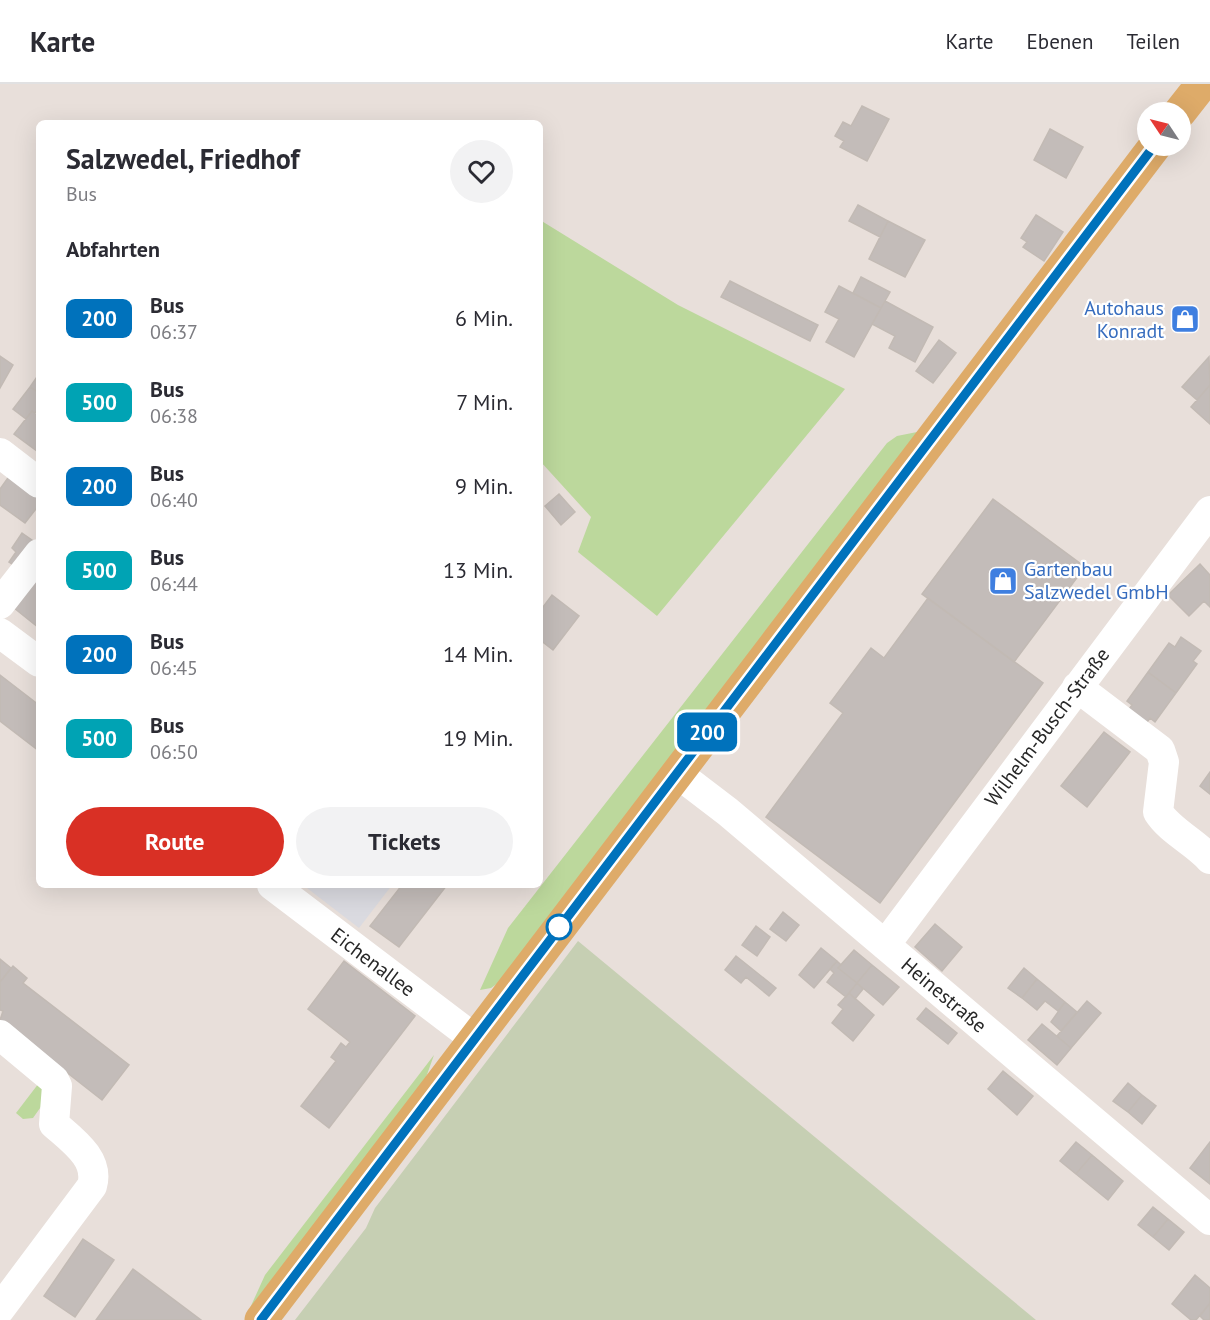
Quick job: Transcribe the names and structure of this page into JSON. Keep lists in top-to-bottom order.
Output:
{
  "streets": {
    "street": ["Wilhelm-Busch-Straße", "Eichenallee", "Heinestraße"]
  },
  "crossings": [
    ["Wilhelm-Busch-Straße", "Heinestraße"]
  ],
  "places": {
    "shop": ["Autohaus Konradt", "Gartenbau Salzwedel GmbH"]
  },
  "lines": ["bus line 200"],
  "north": "top left",
  "page": {
    "header": "Karte",
    "nav": ["Karte", "Ebenen", "Teilen"],
    "on_map": "200",
    "heading": [
      ["Salzwedel, Friedhof", "Bus"],
      "Abfahrten"
    ],
    "list": [
      {
        "mark": "200",
        "name": "Bus",
        "note": "06:37",
        "value": "6 Min."
      },
      {
        "mark": "500",
        "name": "Bus",
        "note": "06:38",
        "value": "7 Min."
      },
      {
        "mark": "200",
        "name": "Bus",
        "note": "06:40",
        "value": "9 Min."
      },
      {
        "mark": "500",
        "name": "Bus",
        "note": "06:44",
        "value": "13 Min."
      },
      {
        "mark": "200",
        "name": "Bus",
        "note": "06:45",
        "value": "14 Min."
      },
      {
        "mark": "500",
        "name": "Bus",
        "note": "06:50",
        "value": "19 Min."
      }
    ],
    "buttons": ["Route", "Tickets"]
  }
}
